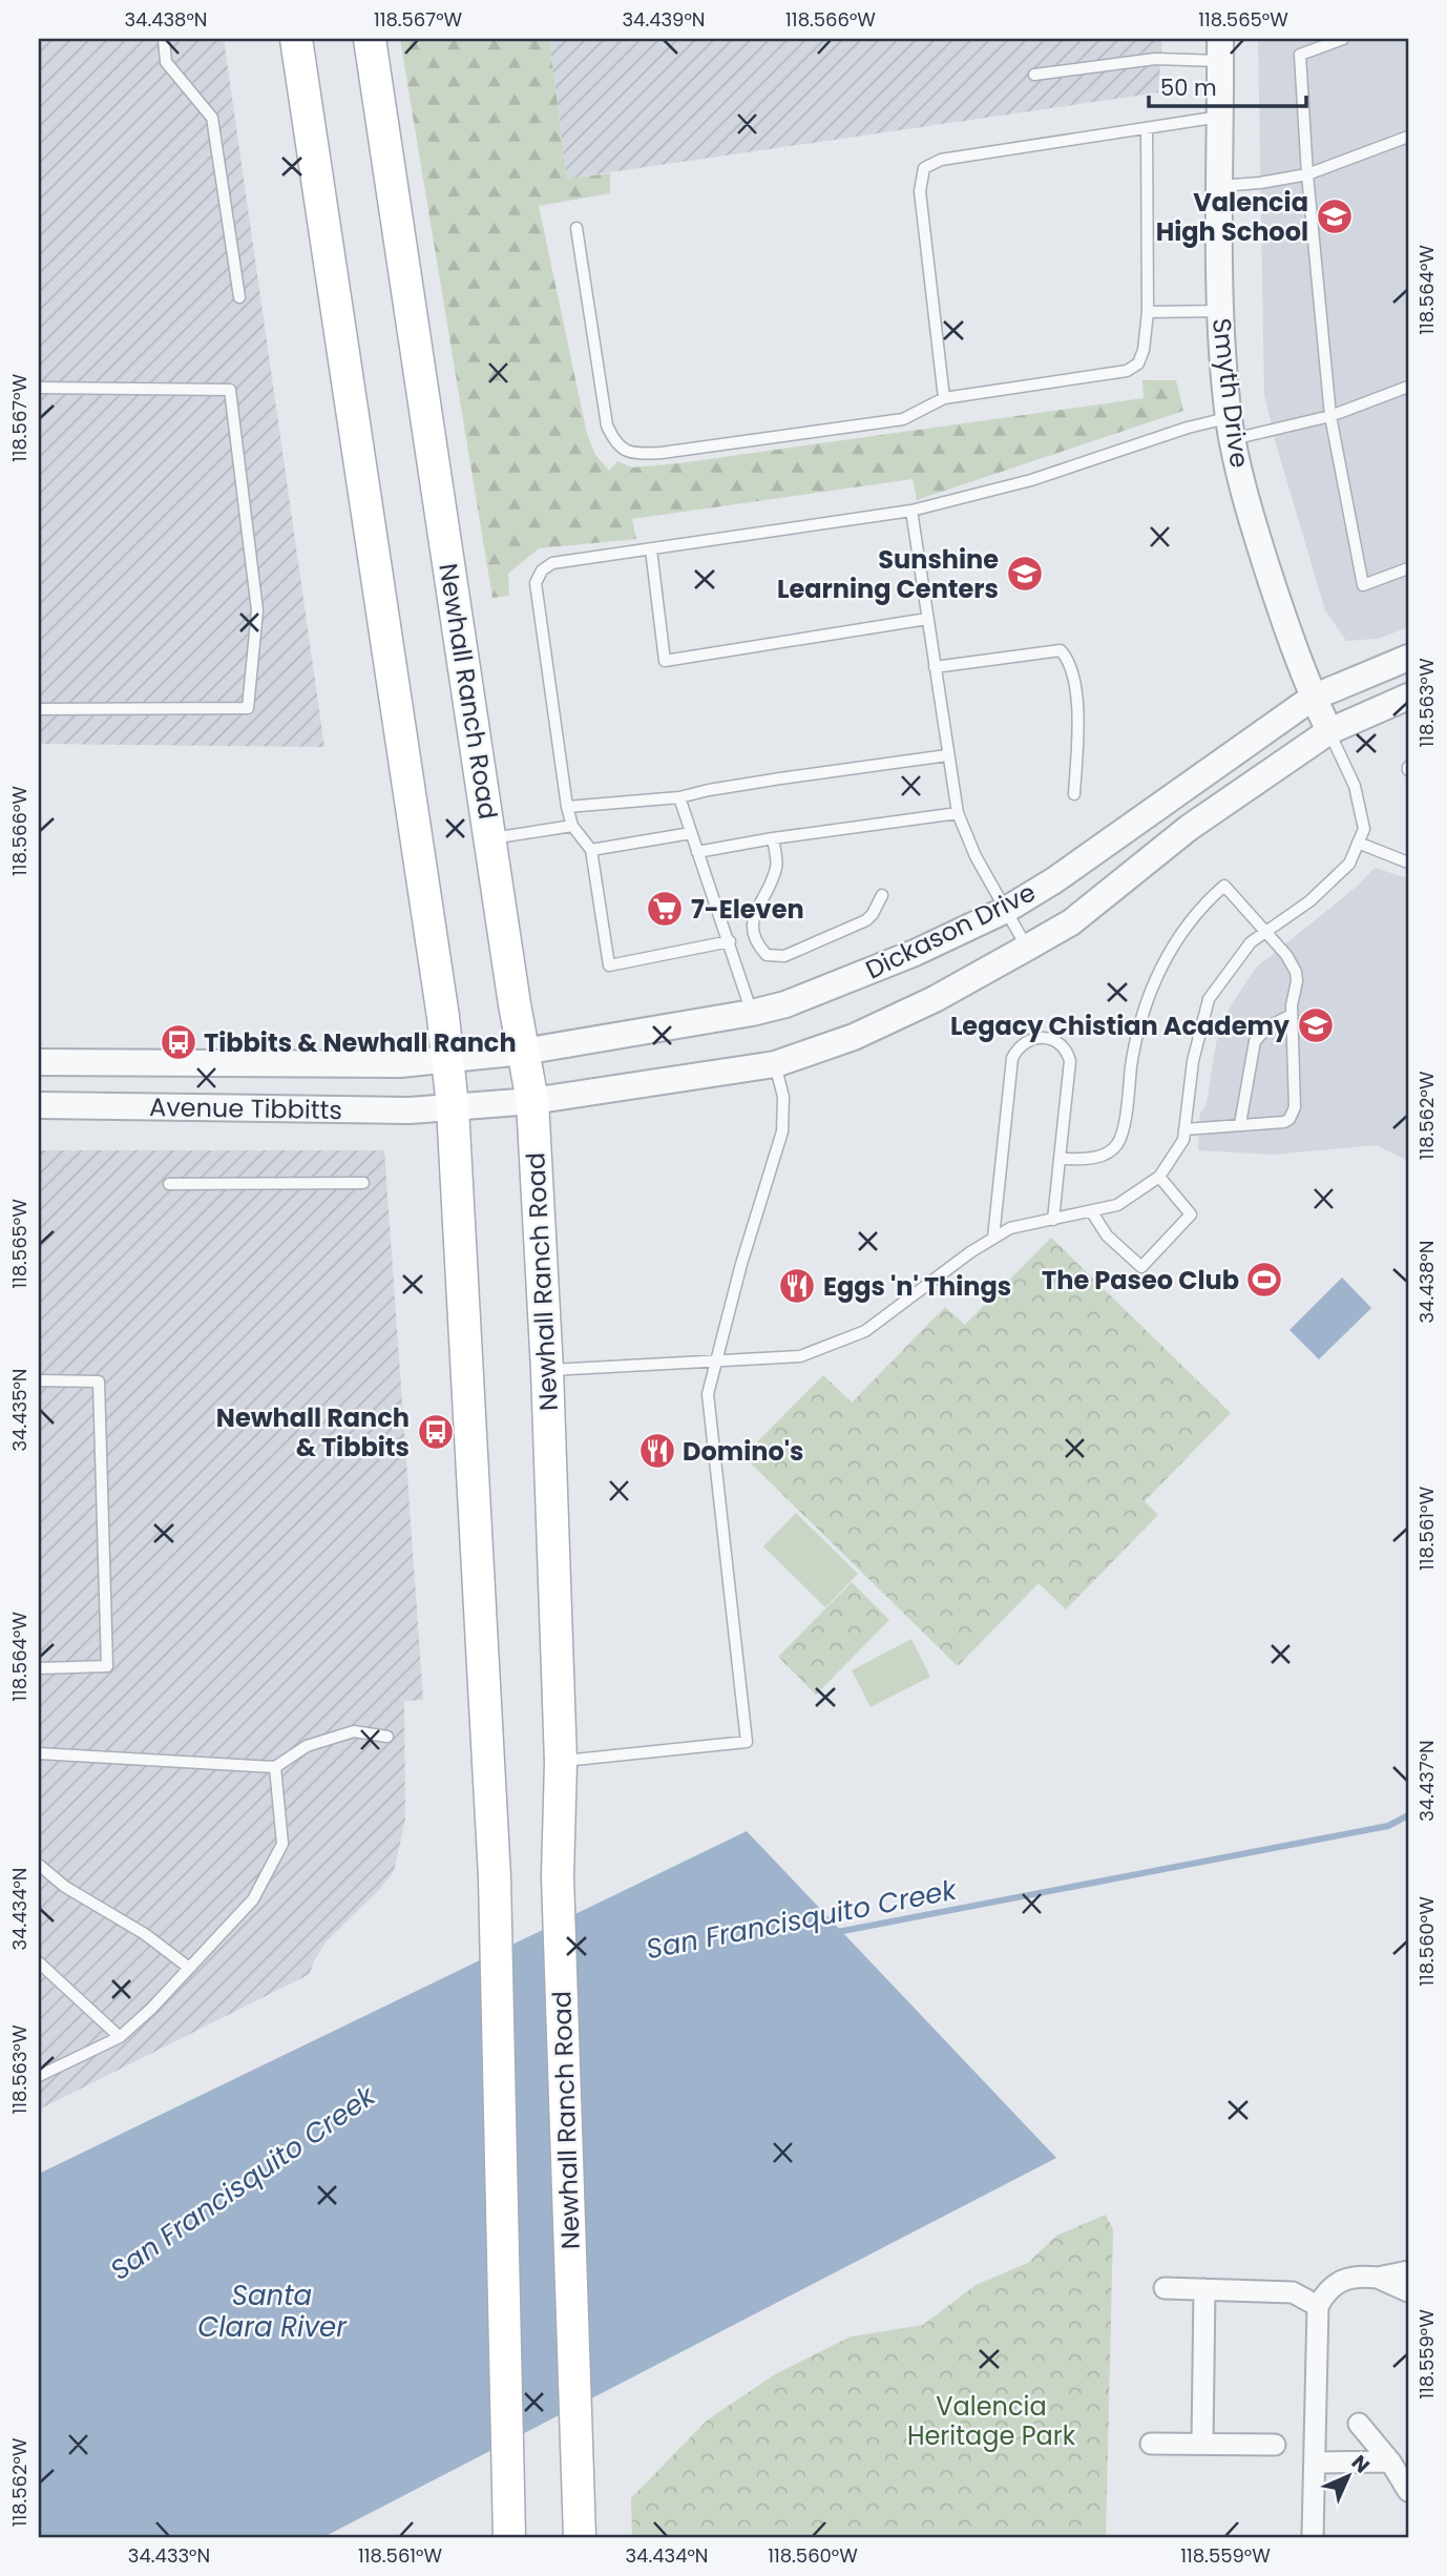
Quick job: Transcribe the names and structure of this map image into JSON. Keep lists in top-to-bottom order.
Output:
{
  "streets": {
    "main road": ["Newhall Ranch Road"],
    "street": ["Smyth Drive", "Dickason Drive", "Avenue Tibbitts"]
  },
  "crossings": [
    ["Smyth Drive", "Dickason Drive"],
    ["Newhall Ranch Road", "Dickason Drive"],
    ["Newhall Ranch Road", "Avenue Tibbitts"],
    ["Dickason Drive", "Avenue Tibbitts"]
  ],
  "water": ["San Francisquito Creek", "Santa Clara River"],
  "parks": ["Valencia Heritage Park"],
  "places": {
    "school or university": ["Valencia High School", "Sunshine Learning Centers", "Legacy Chistian Academy"],
    "supermarket": ["7-Eleven"],
    "bus stop": ["Tibbits & Newhall Ranch", "Newhall Ranch & Tibbits"],
    "sports": ["The Paseo Club"],
    "restaurant": ["Eggs 'n' Things", "Domino's"]
  },
  "scale_bar": "50 m",
  "north": "top right",
  "coordinates": [
    "34.438°N",
    "118.567°W",
    "34.439°N",
    "118.566°W",
    "118.565°W",
    "118.564°W",
    "118.563°W",
    "118.562°W",
    "34.435°N",
    "118.561°W",
    "34.437°N",
    "34.434°N",
    "118.560°W",
    "118.559°W",
    "34.433°N"
  ]
}
